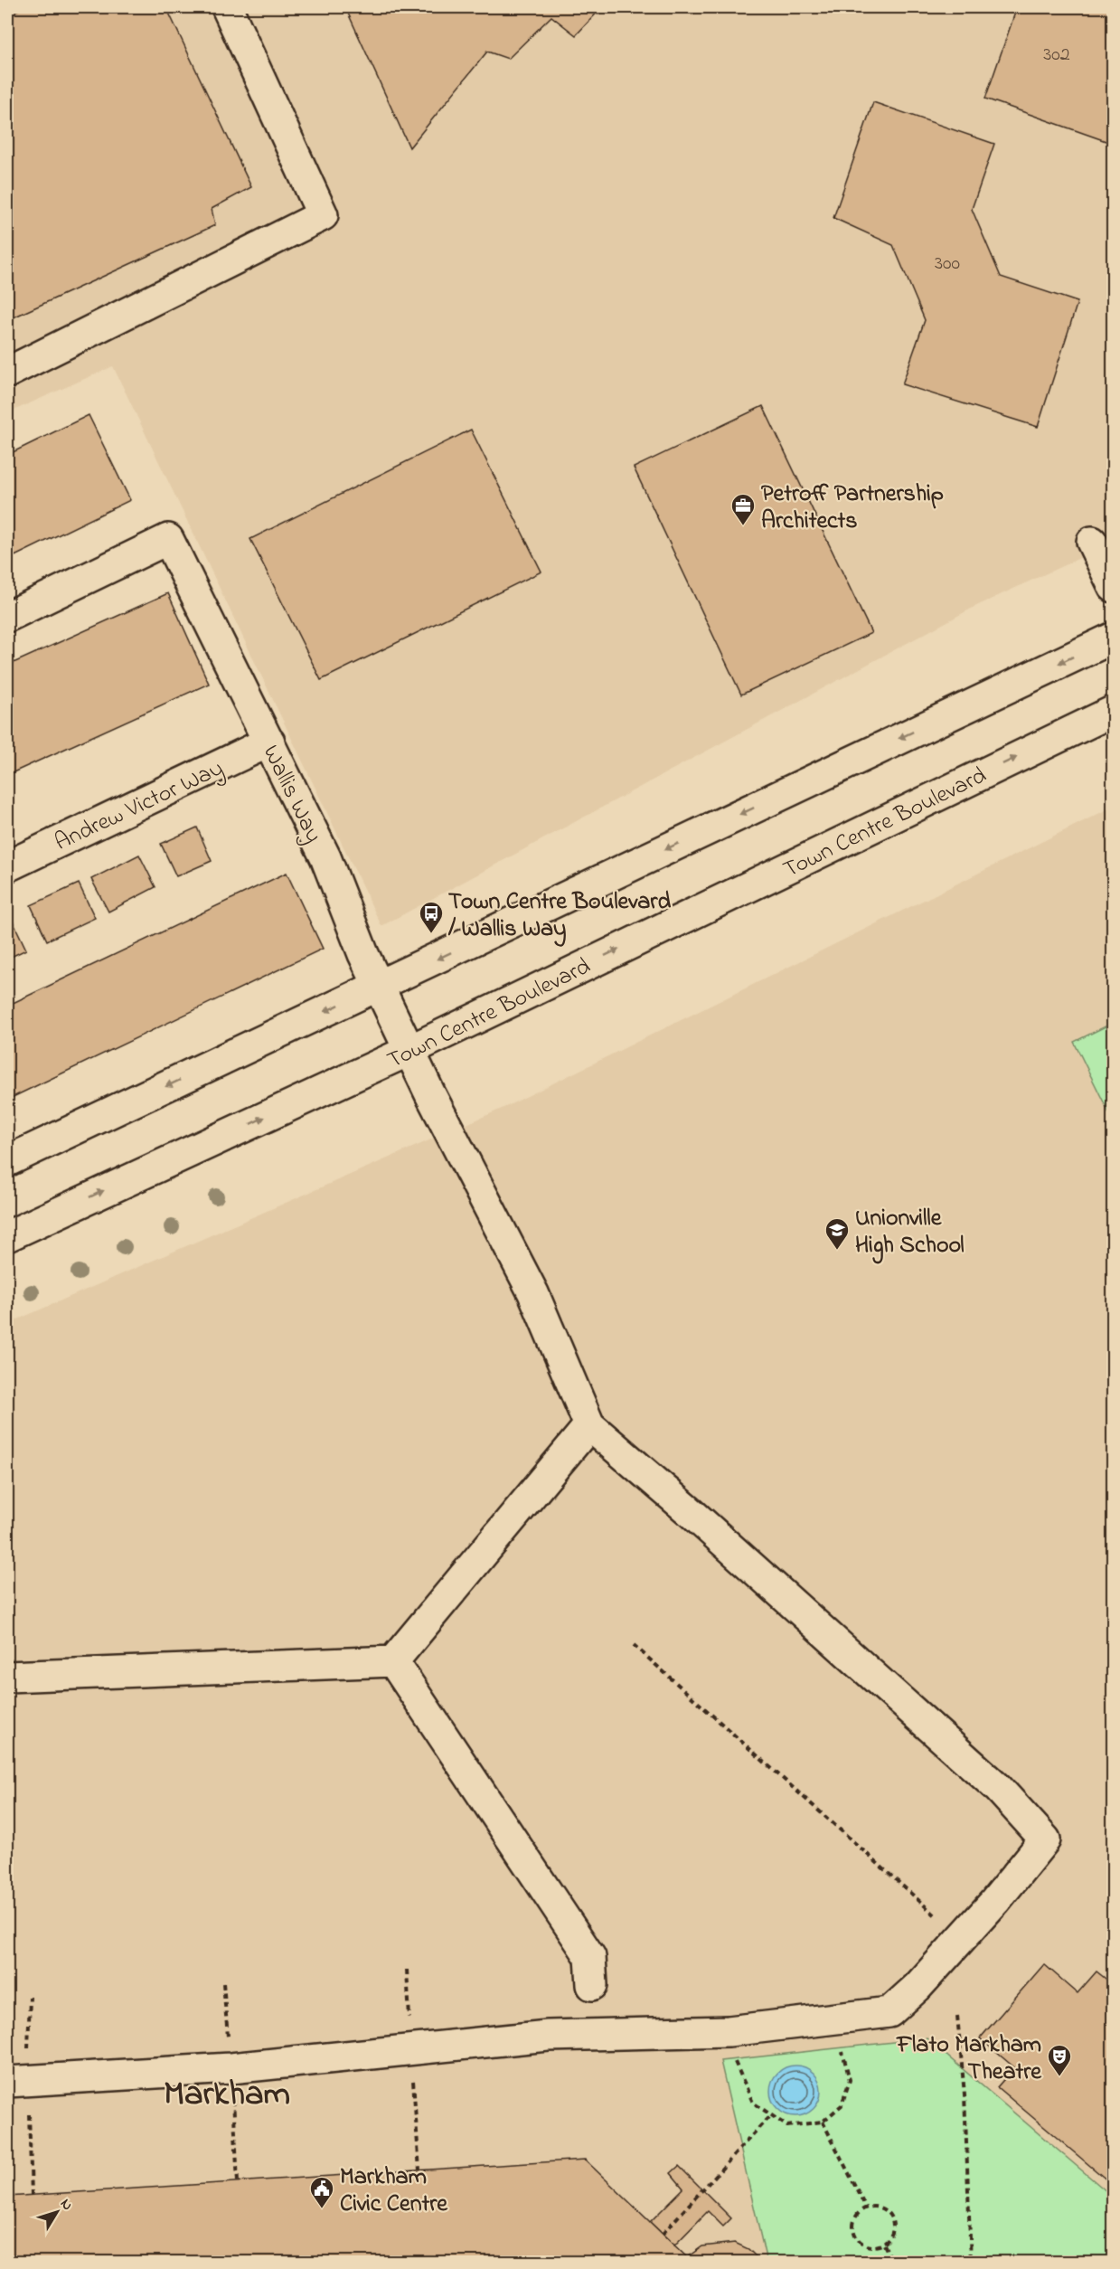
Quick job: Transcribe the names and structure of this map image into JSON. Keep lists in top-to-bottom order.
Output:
{
  "streets": {
    "main road": ["Wallis Way", "Andrew Victor Way", "Town Centre Boulevard"]
  },
  "crossings": [
    ["Wallis Way", "Andrew Victor Way"],
    ["Wallis Way", "Town Centre Boulevard"]
  ],
  "districts": ["Markham"],
  "places": {
    "office": ["Petroff Partnership Architects"],
    "bus stop": ["Town Centre Boulevard / Wallis Way"],
    "school or university": ["Unionville High School"],
    "theatre": ["Flato Markham Theatre"],
    "public building": ["Markham Civic Centre"]
  },
  "house_numbers": ["302", "300"],
  "north": "top right"
}
